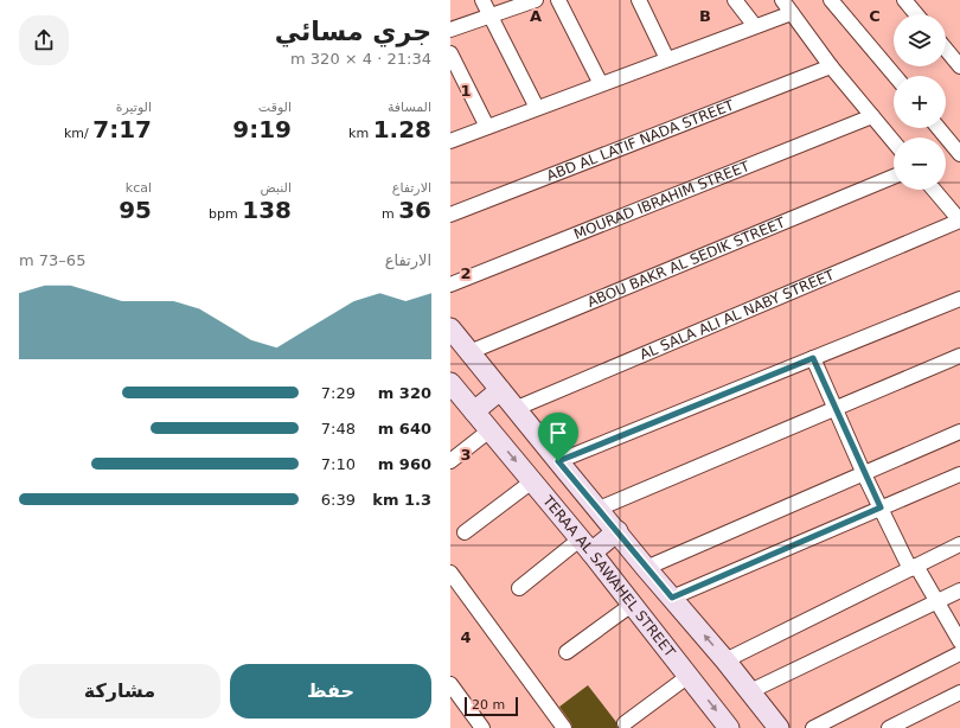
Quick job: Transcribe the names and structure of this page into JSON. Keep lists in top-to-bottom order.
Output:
{
  "streets": {
    "main road": ["TERAA AL SAWAHEL STREET"],
    "street": [
      "ABD AL LATIF NADA STREET",
      "MOURAD IBRAHIM STREET",
      "ABOU BAKR AL SEDIK STREET",
      "AL SALA ALI AL NABY STREET"
    ]
  },
  "scale_bar": "20 m",
  "page": {
    "heading": ["جري مسائي", "21:34 · 4 × 320 m"],
    "map_buttons": ["+", "−"],
    "stats": [
      ["المسافة", "1.28 km"],
      ["الوقت", "9:19"],
      ["الوتيرة", "7:17 /km"],
      ["الارتفاع", "36 m"],
      ["النبض", "138 bpm"],
      ["kcal", "95"]
    ],
    "chart": ["الارتفاع", "65–73 m"],
    "list": [
      {
        "name": "320 m",
        "note": "7:29"
      },
      {
        "name": "640 m",
        "note": "7:48"
      },
      {
        "name": "960 m",
        "note": "7:10"
      },
      {
        "name": "1.3 km",
        "note": "6:39"
      }
    ],
    "buttons": ["حفظ", "مشاركة"],
    "scale": "20 m"
  },
  "grid": {
    "columns": ["A", "B", "C"],
    "rows": [
      "1",
      "2",
      "3",
      "4"
    ]
  }
}
